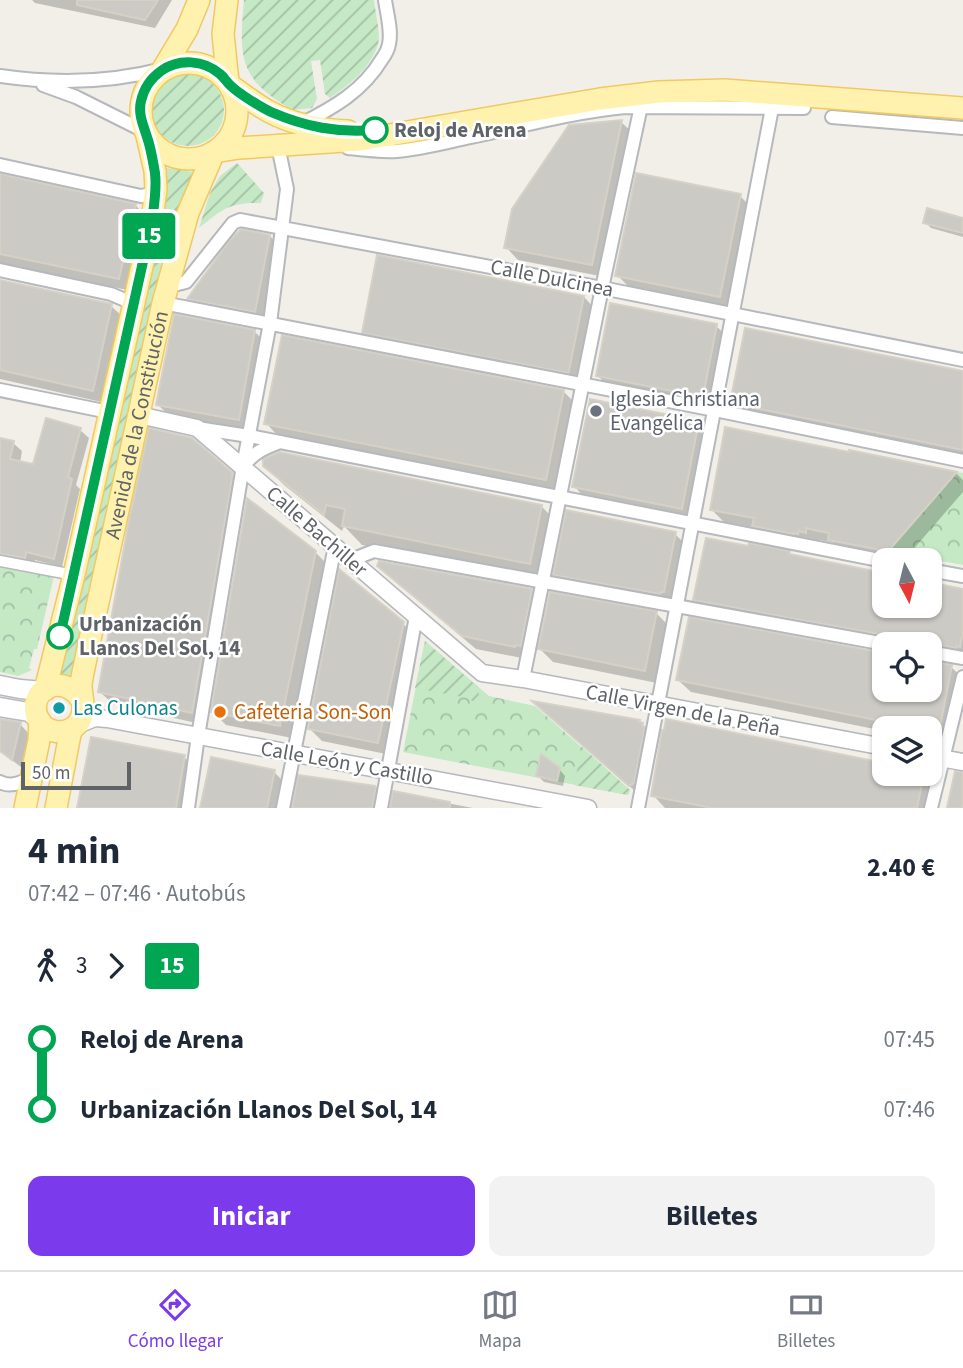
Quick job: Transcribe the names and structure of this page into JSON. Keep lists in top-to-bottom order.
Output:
{
  "streets": {
    "main road": ["Avenida de la Constitución"],
    "street": [
      "Calle Dulcinea",
      "Calle Bachiller",
      "Calle Virgen de la Peña",
      "Calle León y Castillo"
    ]
  },
  "crossings": [
    ["Calle Dulcinea", "Avenida de la Constitución"],
    ["Avenida de la Constitución", "Calle Bachiller"],
    ["Avenida de la Constitución", "Calle León y Castillo"],
    ["Calle Bachiller", "Calle Virgen de la Peña"]
  ],
  "places": [
    "Reloj de Arena",
    "Iglesia Christiana Evangélica",
    "Urbanización Llanos Del Sol, 14",
    "Las Culonas",
    "Cafeteria Son-Son"
  ],
  "lines": ["bus line 15"],
  "scale_bar": "50 m",
  "north": "bottom",
  "page": {
    "on_map": "15",
    "scale": "50 m",
    "heading": ["4 min", "07:42 – 07:46 · Autobús", "2.40 €"],
    "legs": ["3", "15"],
    "list": [
      {
        "name": "Reloj de Arena",
        "value": "07:45"
      },
      {
        "name": "Urbanización Llanos Del Sol, 14",
        "value": "07:46"
      }
    ],
    "buttons": ["Iniciar", "Billetes"],
    "tabs": ["Cómo llegar", "Mapa", "Billetes"]
  }
}
